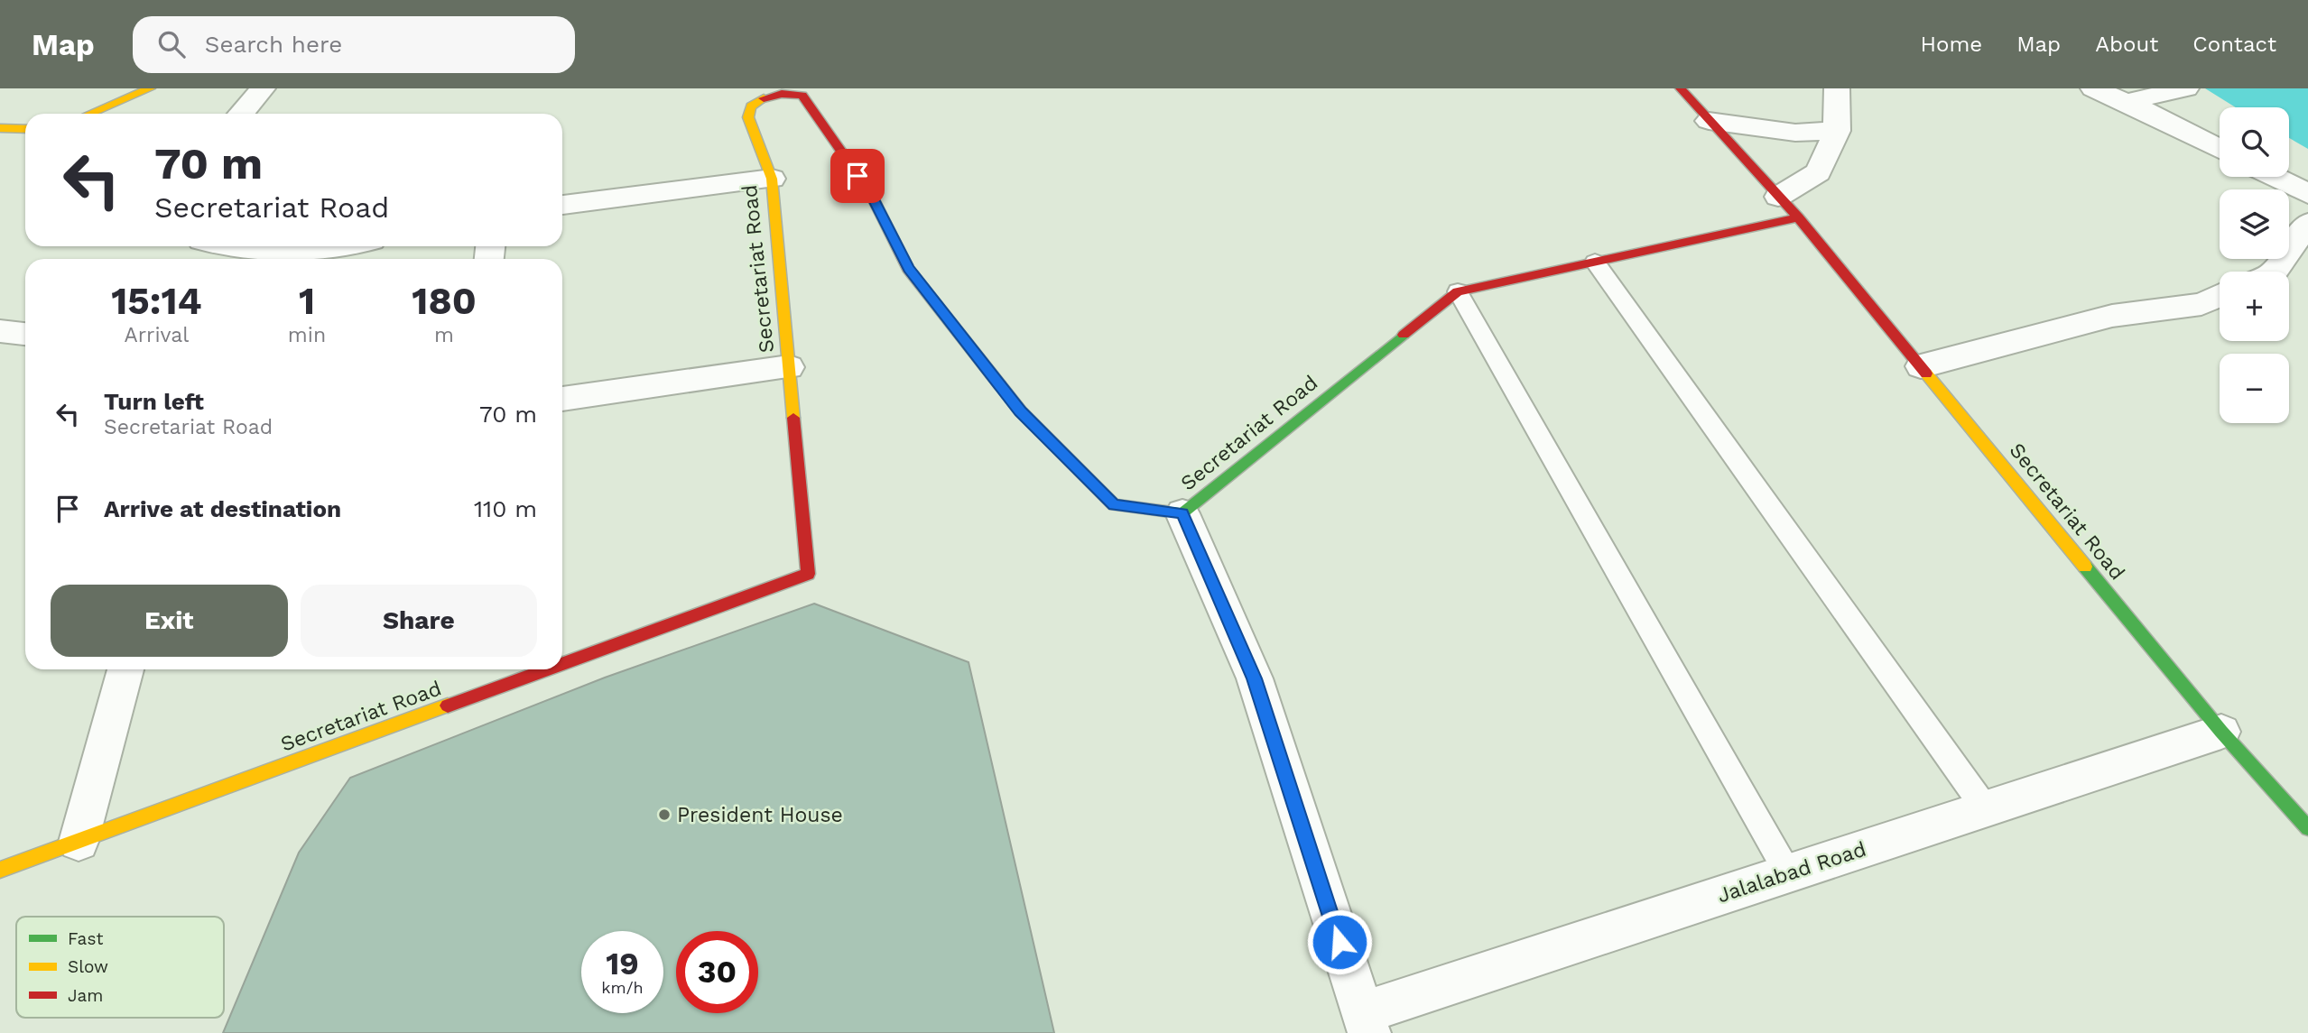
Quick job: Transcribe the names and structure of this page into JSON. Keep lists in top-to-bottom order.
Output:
{
  "streets": {
    "street": ["Secretariat Road", "Jalalabad Road"]
  },
  "crossings": [
    ["Secretariat Road", "Jalalabad Road"]
  ],
  "places": ["President House"],
  "legend": ["Fast", "Slow", "Jam"],
  "page": {
    "header": "Map",
    "search": "Search here",
    "nav": [
      "Home",
      "Map",
      "About",
      "Contact"
    ],
    "map_buttons": ["+", "−"],
    "turn": ["70 m", "Secretariat Road"],
    "eta": [
      "15:14",
      "Arrival",
      "1",
      "min",
      "180",
      "m"
    ],
    "list": [
      {
        "name": "Turn left",
        "note": "Secretariat Road",
        "value": "70 m"
      },
      {
        "name": "Arrive at destination",
        "value": "110 m"
      }
    ],
    "buttons": ["Exit", "Share"],
    "speed": "19 km/h",
    "limit": "30"
  }
}
